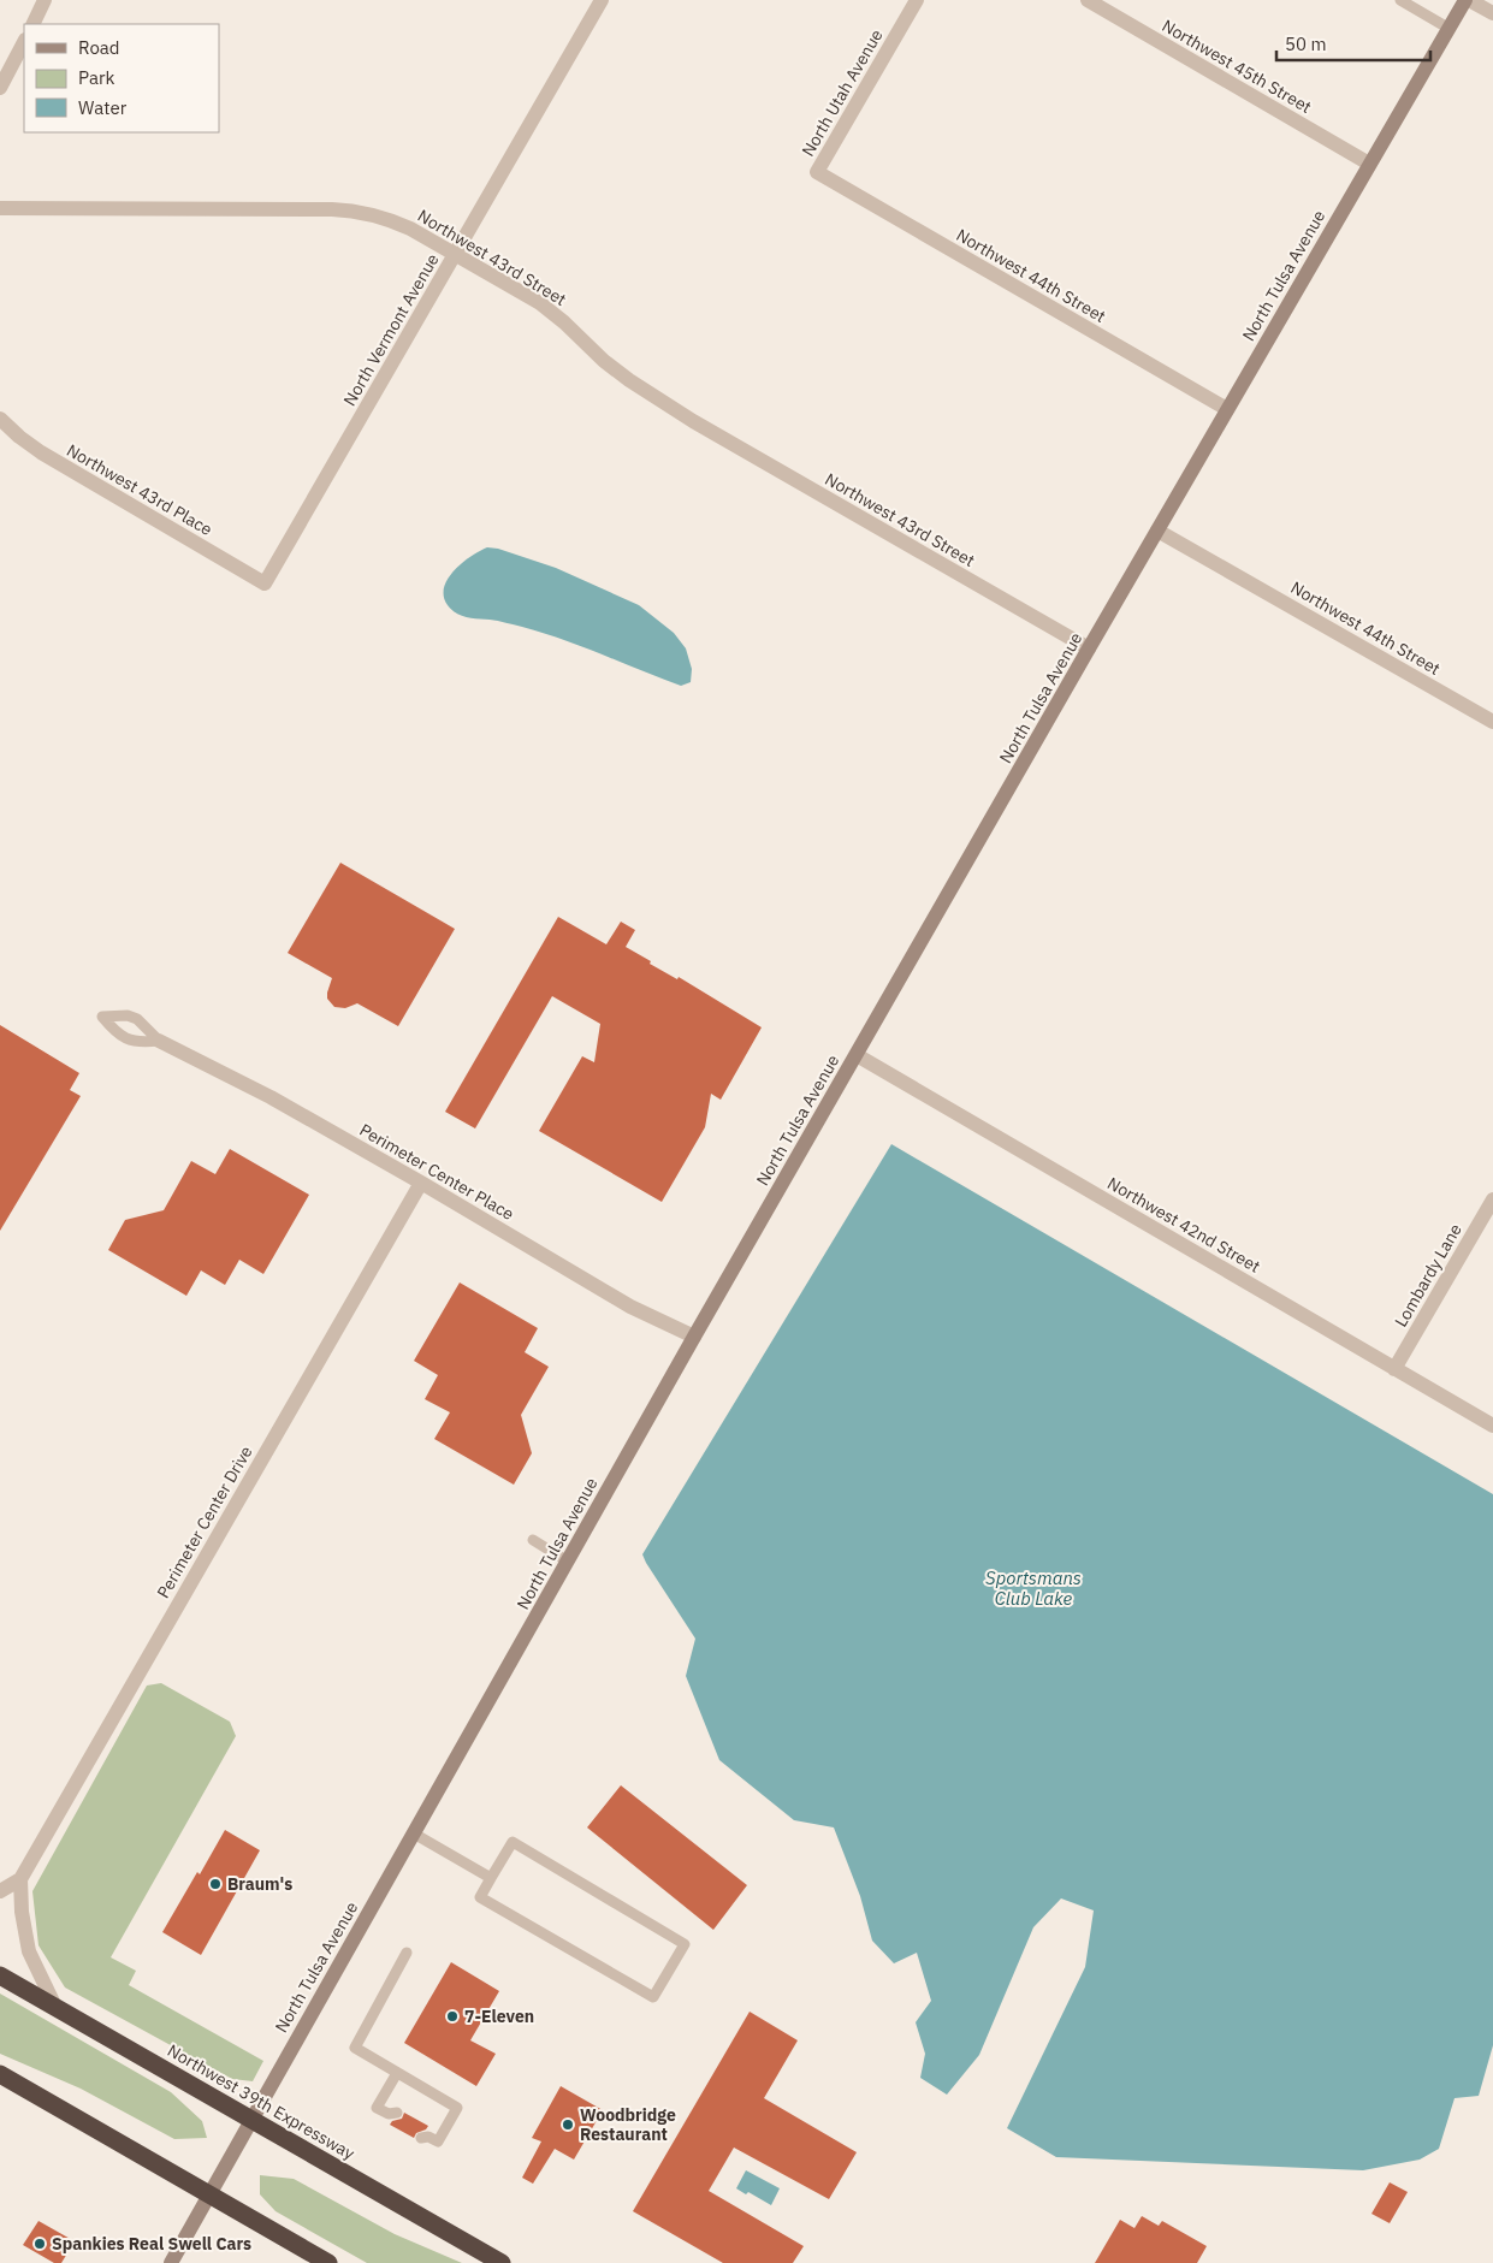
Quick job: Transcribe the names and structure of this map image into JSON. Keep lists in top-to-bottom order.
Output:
{
  "streets": {
    "highway": ["Northwest 39th Expressway"],
    "street": [
      "Northwest 45th Street",
      "North Utah Avenue",
      "Northwest 43rd Street",
      "Northwest 44th Street",
      "North Tulsa Avenue",
      "North Vermont Avenue",
      "Northwest 43rd Place",
      "Perimeter Center Place",
      "Northwest 42nd Street",
      "Lombardy Lane",
      "Perimeter Center Drive"
    ]
  },
  "crossings": [
    ["Northwest 45th Street", "North Tulsa Avenue"],
    ["North Utah Avenue", "Northwest 44th Street"],
    ["Northwest 43rd Street", "North Tulsa Avenue"],
    ["Northwest 43rd Street", "North Vermont Avenue"],
    ["Northwest 44th Street", "North Tulsa Avenue"],
    ["North Tulsa Avenue", "Perimeter Center Place"],
    ["North Tulsa Avenue", "Northwest 42nd Street"],
    ["North Tulsa Avenue", "Northwest 39th Expressway"],
    ["North Vermont Avenue", "Northwest 43rd Place"],
    ["Perimeter Center Place", "Perimeter Center Drive"],
    ["Northwest 42nd Street", "Lombardy Lane"]
  ],
  "water": ["Sportsmans Club Lake"],
  "places": [
    "Braum's",
    "7-Eleven",
    "Woodbridge Restaurant",
    "Spankies Real Swell Cars"
  ],
  "legend": ["Road", "Park", "Water"],
  "scale_bar": "50 m"
}
